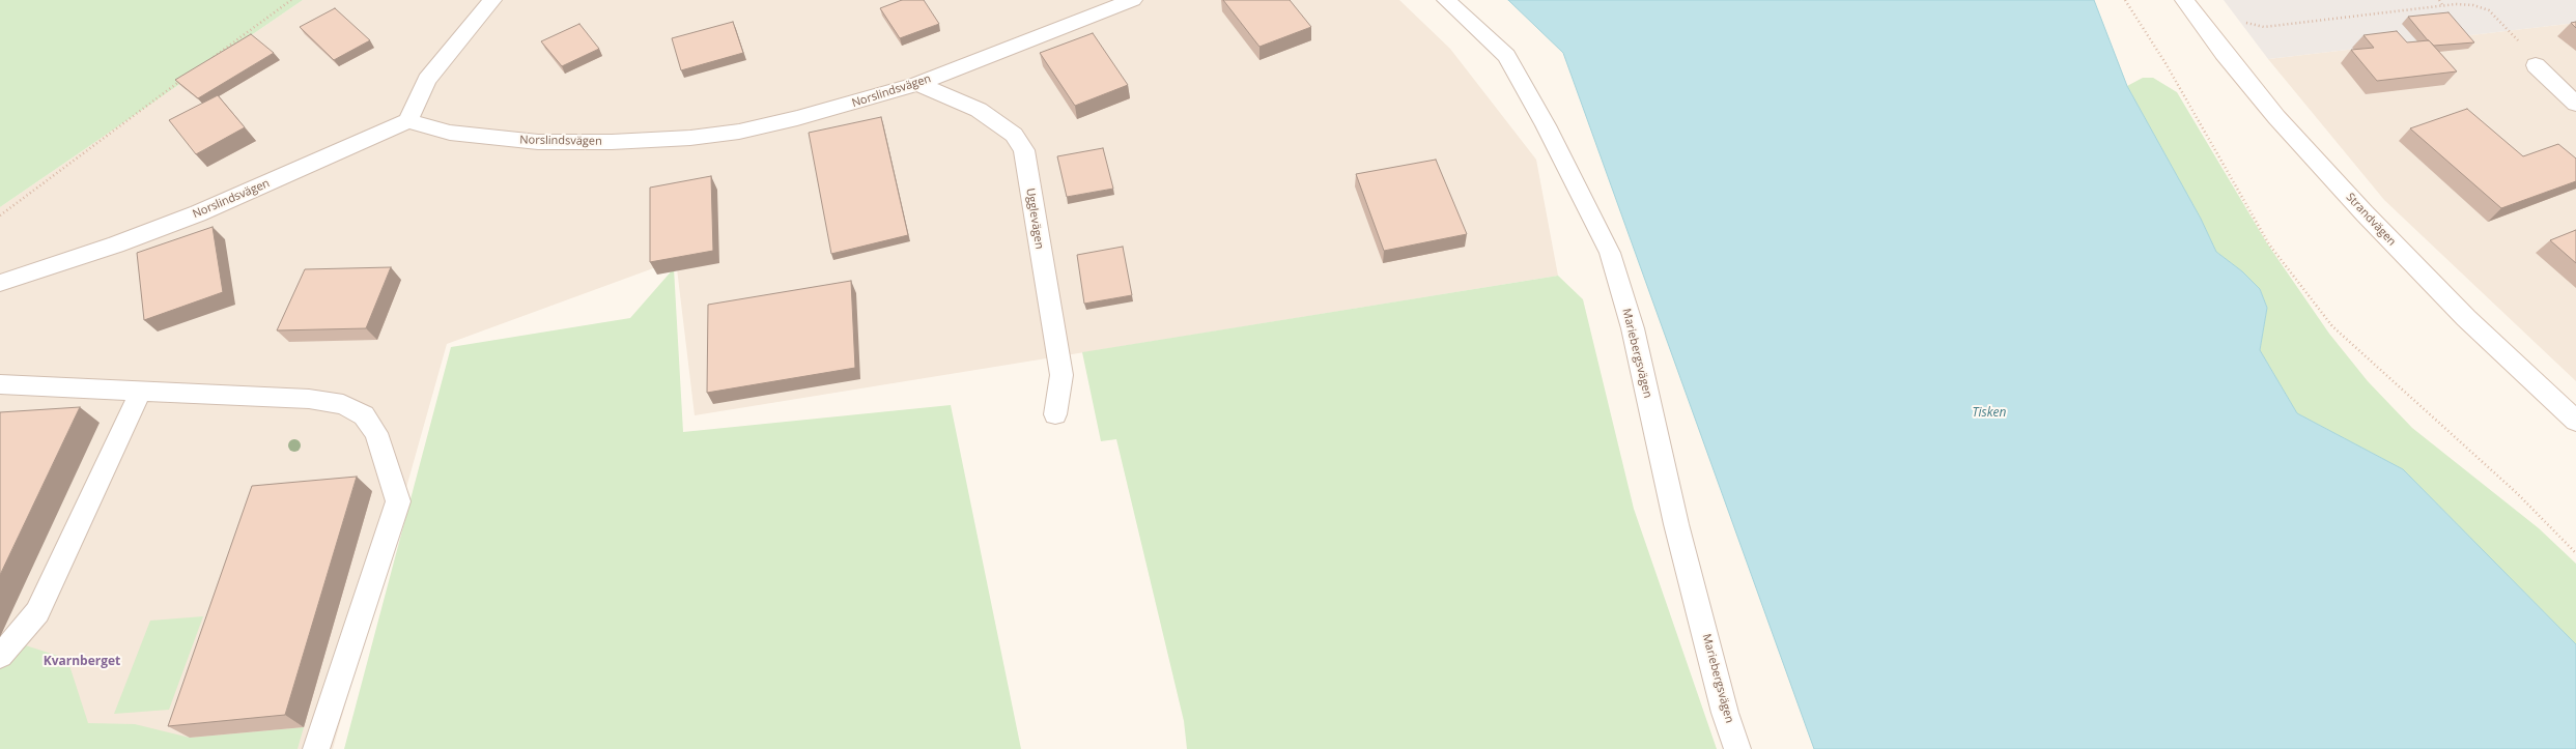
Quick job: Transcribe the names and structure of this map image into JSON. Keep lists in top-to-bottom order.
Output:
{
  "streets": {
    "street": [
      "Norslindsvägen",
      "Ugglevägen",
      "Strandvägen",
      "Mariebergsvägen"
    ]
  },
  "crossings": [
    ["Norslindsvägen", "Ugglevägen"]
  ],
  "districts": ["Kvarnberget"],
  "water": ["Tisken"]
}
